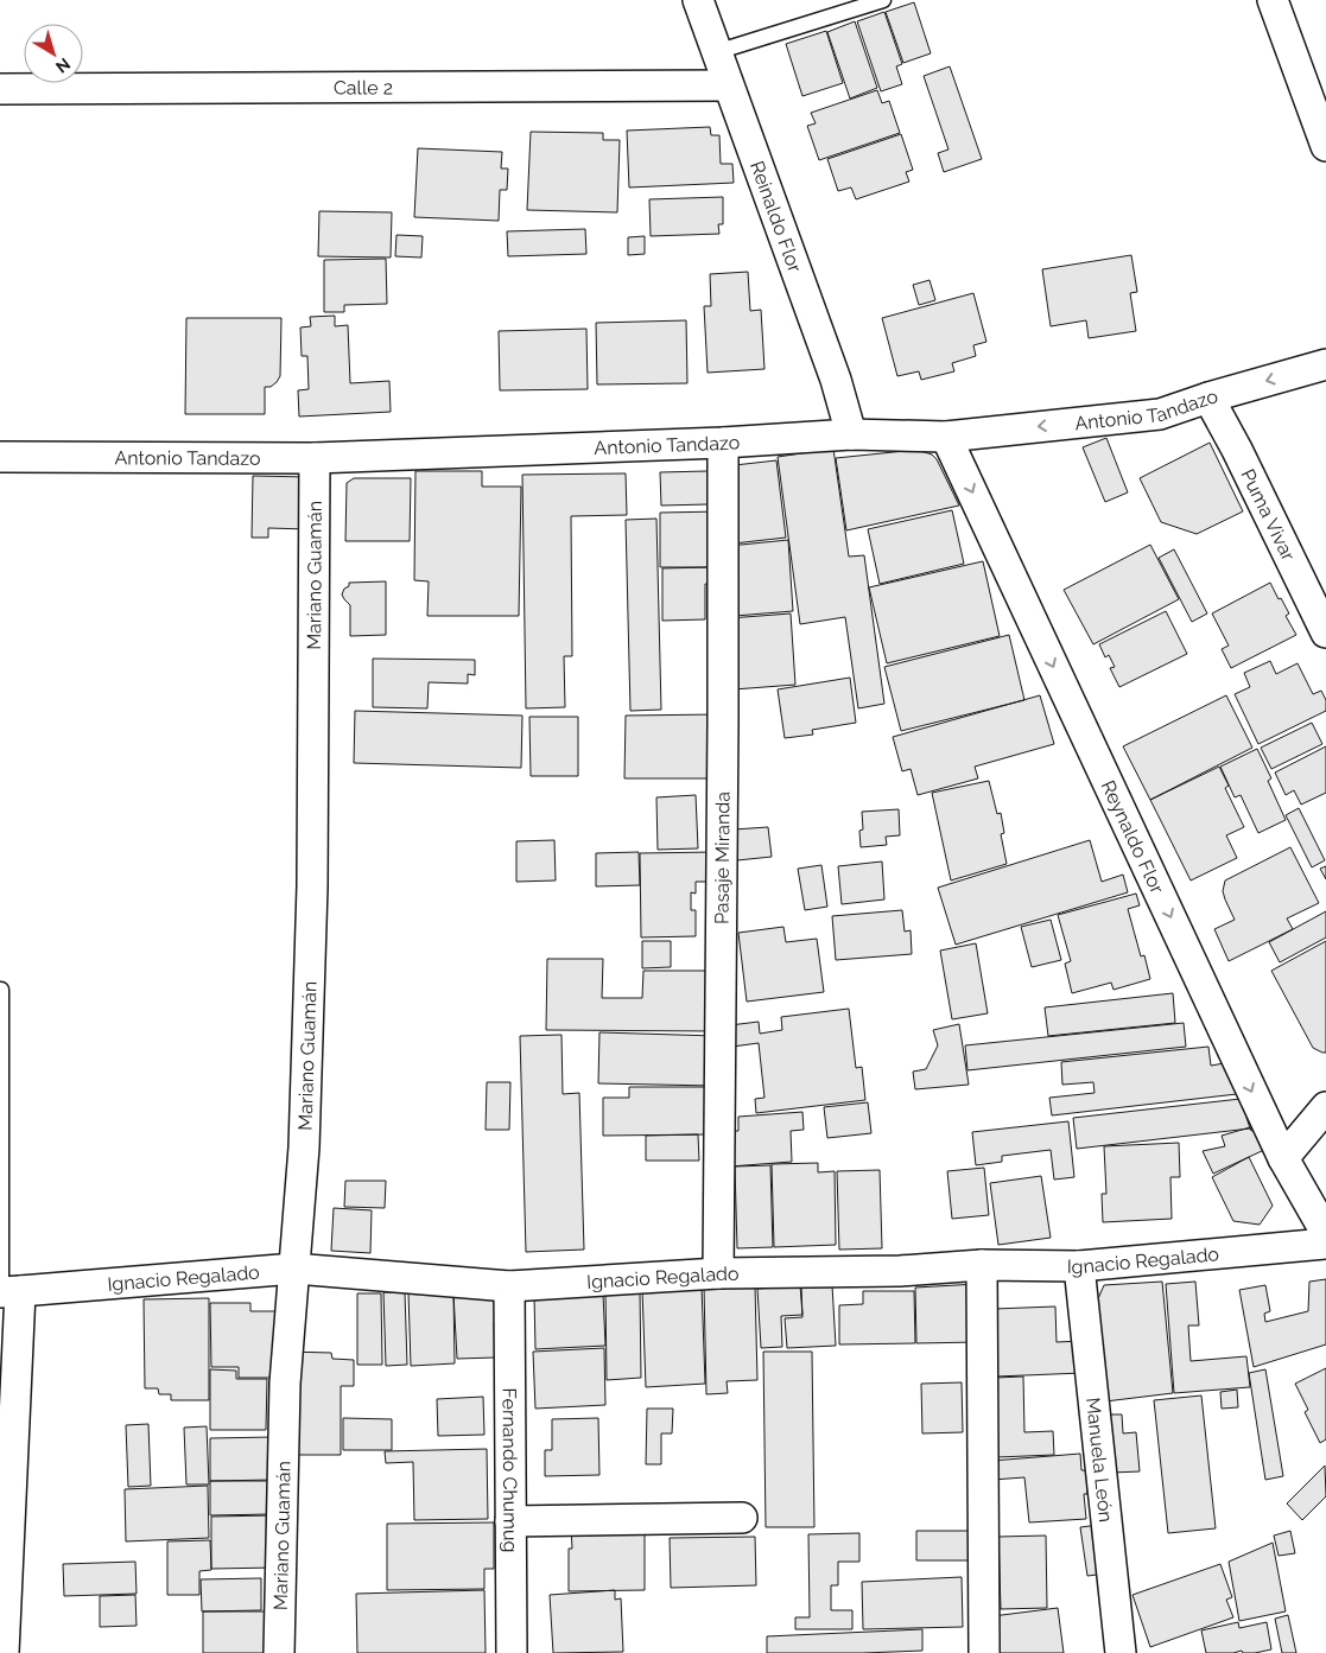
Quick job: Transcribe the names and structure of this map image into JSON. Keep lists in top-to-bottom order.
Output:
{
  "streets": {
    "street": [
      "Calle 2",
      "Reinaldo Flor",
      "Antonio Tandazo",
      "Puma Vivar",
      "Mariano Guamán",
      "Reynaldo Flor",
      "Pasaje Miranda",
      "Ignacio Regalado",
      "Manuela León",
      "Fernando Chumug"
    ]
  },
  "crossings": [
    ["Calle 2", "Reinaldo Flor"],
    ["Reinaldo Flor", "Antonio Tandazo"],
    ["Antonio Tandazo", "Puma Vivar"],
    ["Antonio Tandazo", "Mariano Guamán"],
    ["Antonio Tandazo", "Reynaldo Flor"],
    ["Antonio Tandazo", "Pasaje Miranda"],
    ["Mariano Guamán", "Ignacio Regalado"],
    ["Pasaje Miranda", "Ignacio Regalado"],
    ["Ignacio Regalado", "Manuela León"],
    ["Ignacio Regalado", "Fernando Chumug"]
  ],
  "one_way": ["Reynaldo Flor"],
  "north": "bottom right"
}
